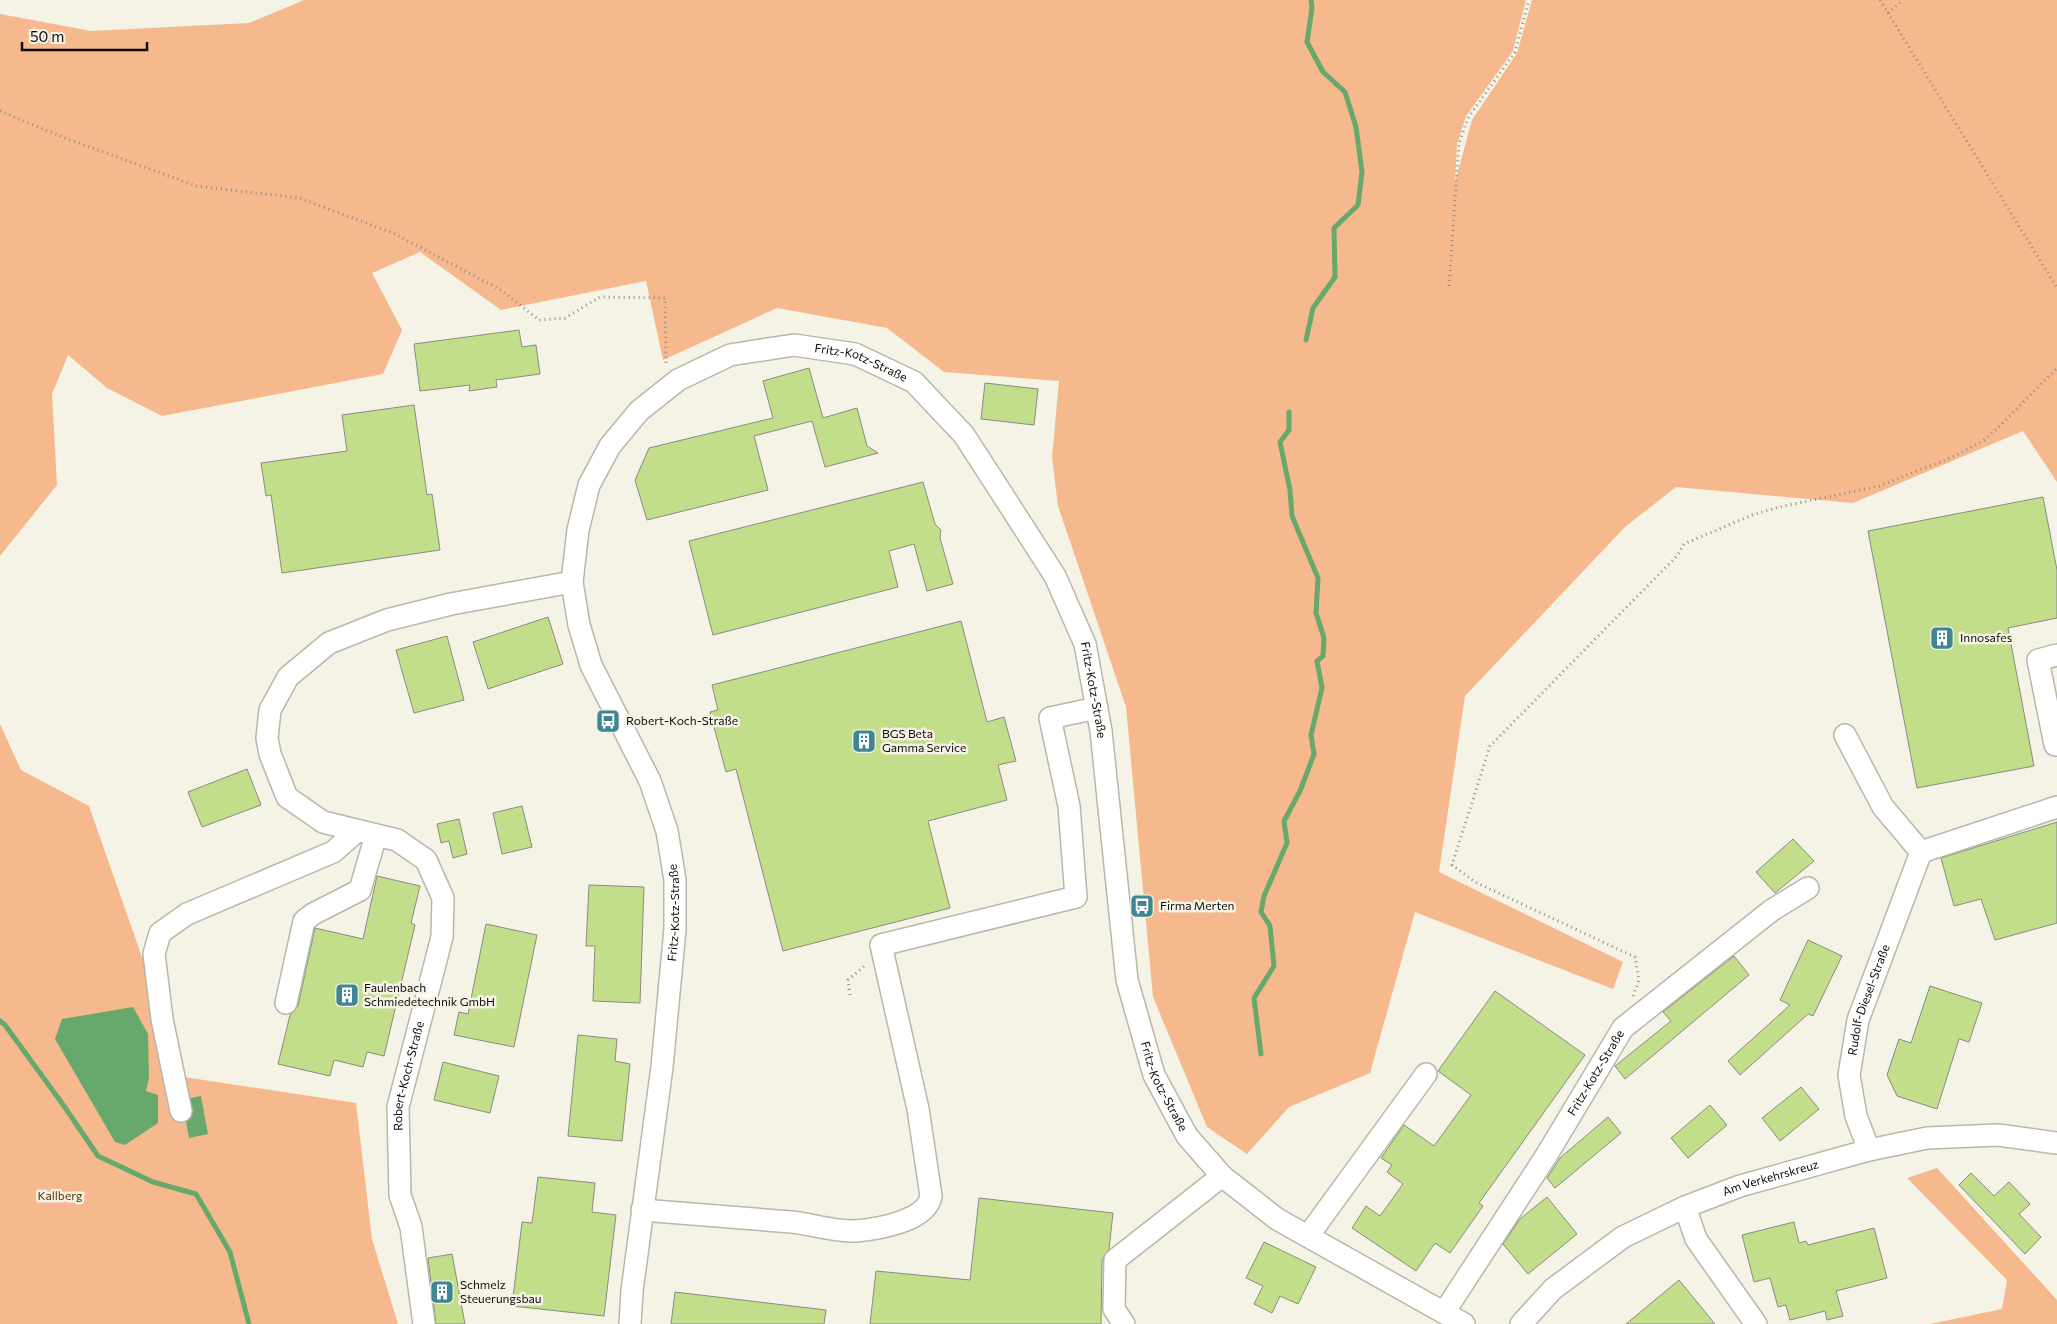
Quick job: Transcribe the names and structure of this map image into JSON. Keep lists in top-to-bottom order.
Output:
{
  "streets": {
    "street": [
      "Fritz-Kotz-Straße",
      "Rudolf-Diesel-Straße",
      "Robert-Koch-Straße",
      "Am Verkehrskreuz"
    ]
  },
  "crossings": [
    ["Fritz-Kotz-Straße", "Robert-Koch-Straße"],
    ["Rudolf-Diesel-Straße", "Am Verkehrskreuz"]
  ],
  "parks": ["Kallberg"],
  "places": {
    "building": [
      "Innosafes",
      "BGS Beta Gamma Service",
      "Faulenbach Schmiedetechnik GmbH",
      "Schmelz Steuerungsbau"
    ],
    "bus stop": ["Robert-Koch-Straße", "Firma Merten"]
  },
  "scale_bar": "50 m"
}
